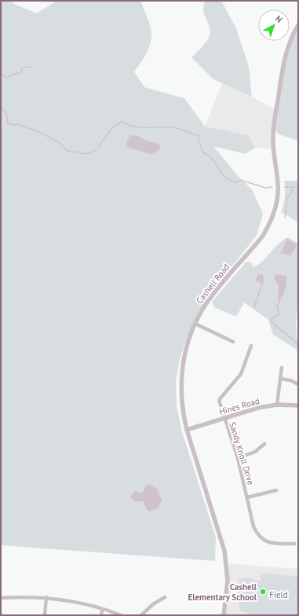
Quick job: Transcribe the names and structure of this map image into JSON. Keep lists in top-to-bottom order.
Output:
{
  "streets": {
    "street": ["Cashell Road", "Hines Road", "Sandy Knoll Drive"]
  },
  "crossings": [
    ["Cashell Road", "Hines Road"],
    ["Hines Road", "Sandy Knoll Drive"]
  ],
  "parks": ["Field"],
  "places": ["Cashell Elementary School"],
  "north": "top right"
}
